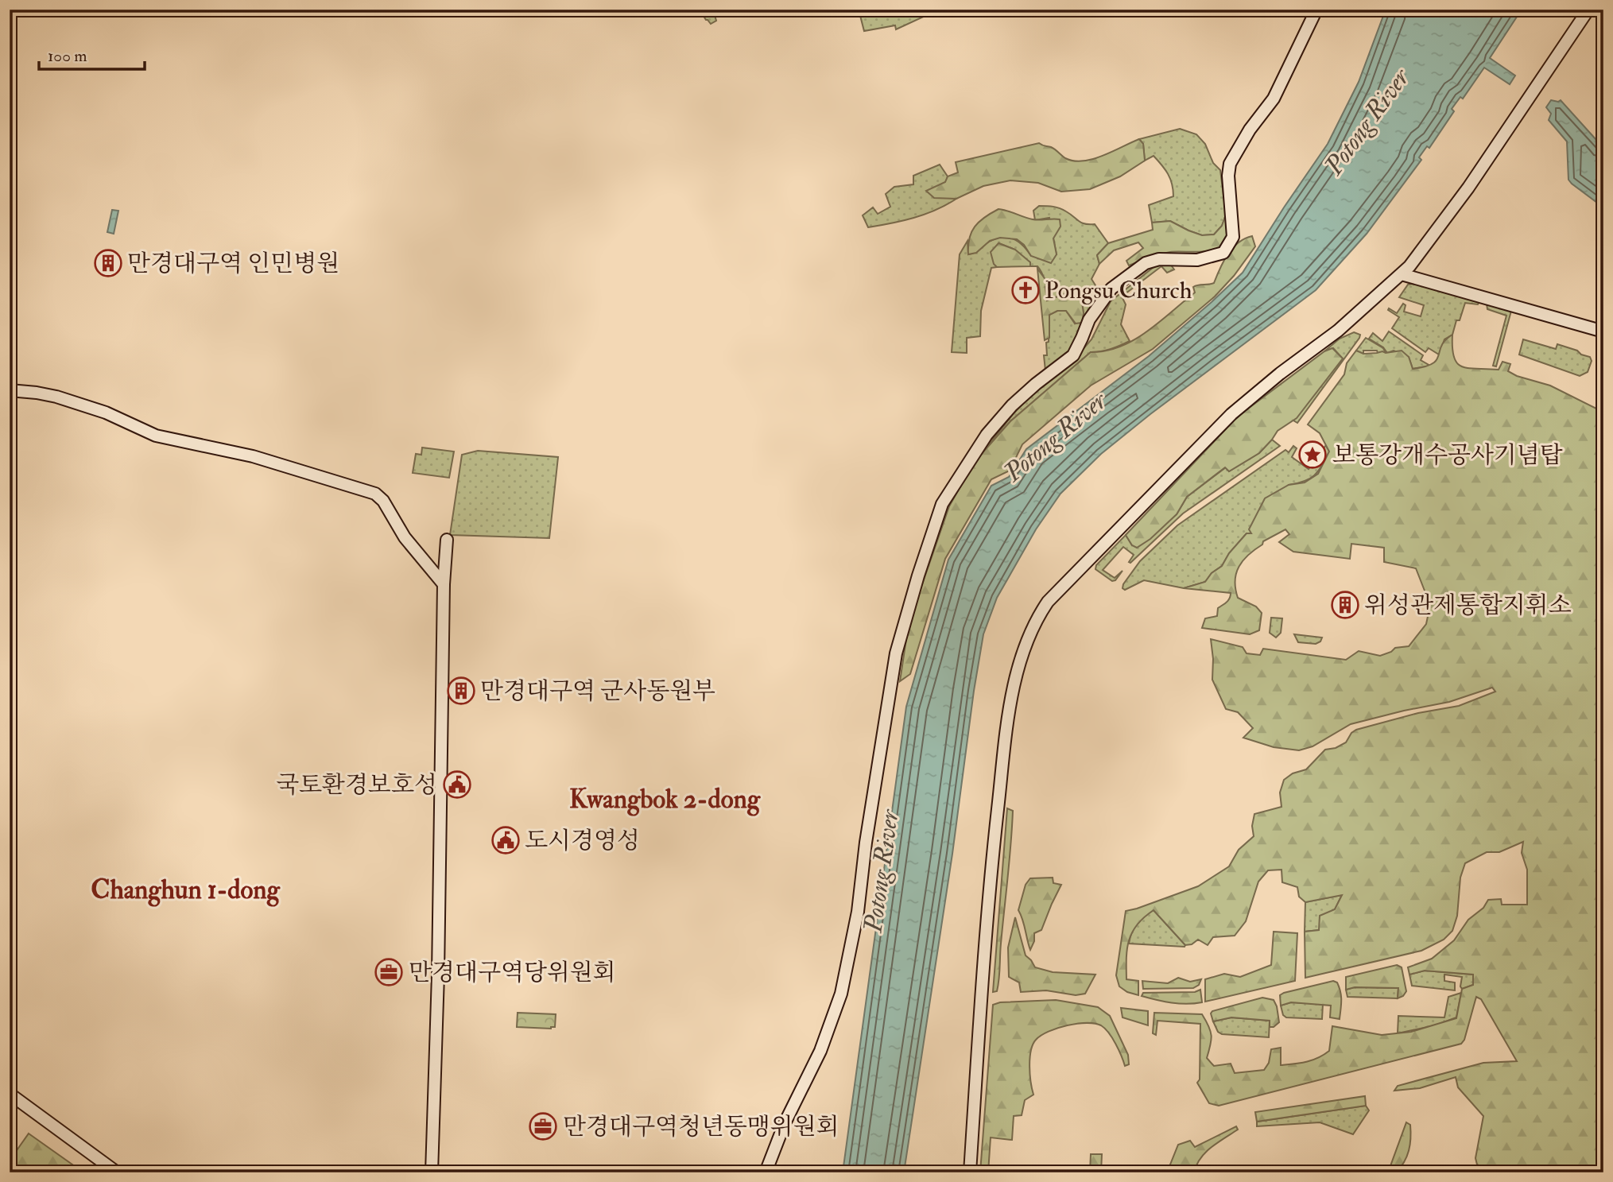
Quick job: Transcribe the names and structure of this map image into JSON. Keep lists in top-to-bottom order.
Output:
{
  "districts": ["Kwangbok 2-dong", "Changhun 1-dong"],
  "water": ["Potong River"],
  "places": {
    "building": ["만경대구역 인민병원", "위성관제통합지휘소", "만경대구역 군사동원부"],
    "church": ["Pongsu Church"],
    "place": ["보통강개수공사기념탑"],
    "public building": ["국토환경보호성", "도시경영성"],
    "office": ["만경대구역당위원회", "만경대구역청년동맹위원회"]
  },
  "scale_bar": "100 m"
}
